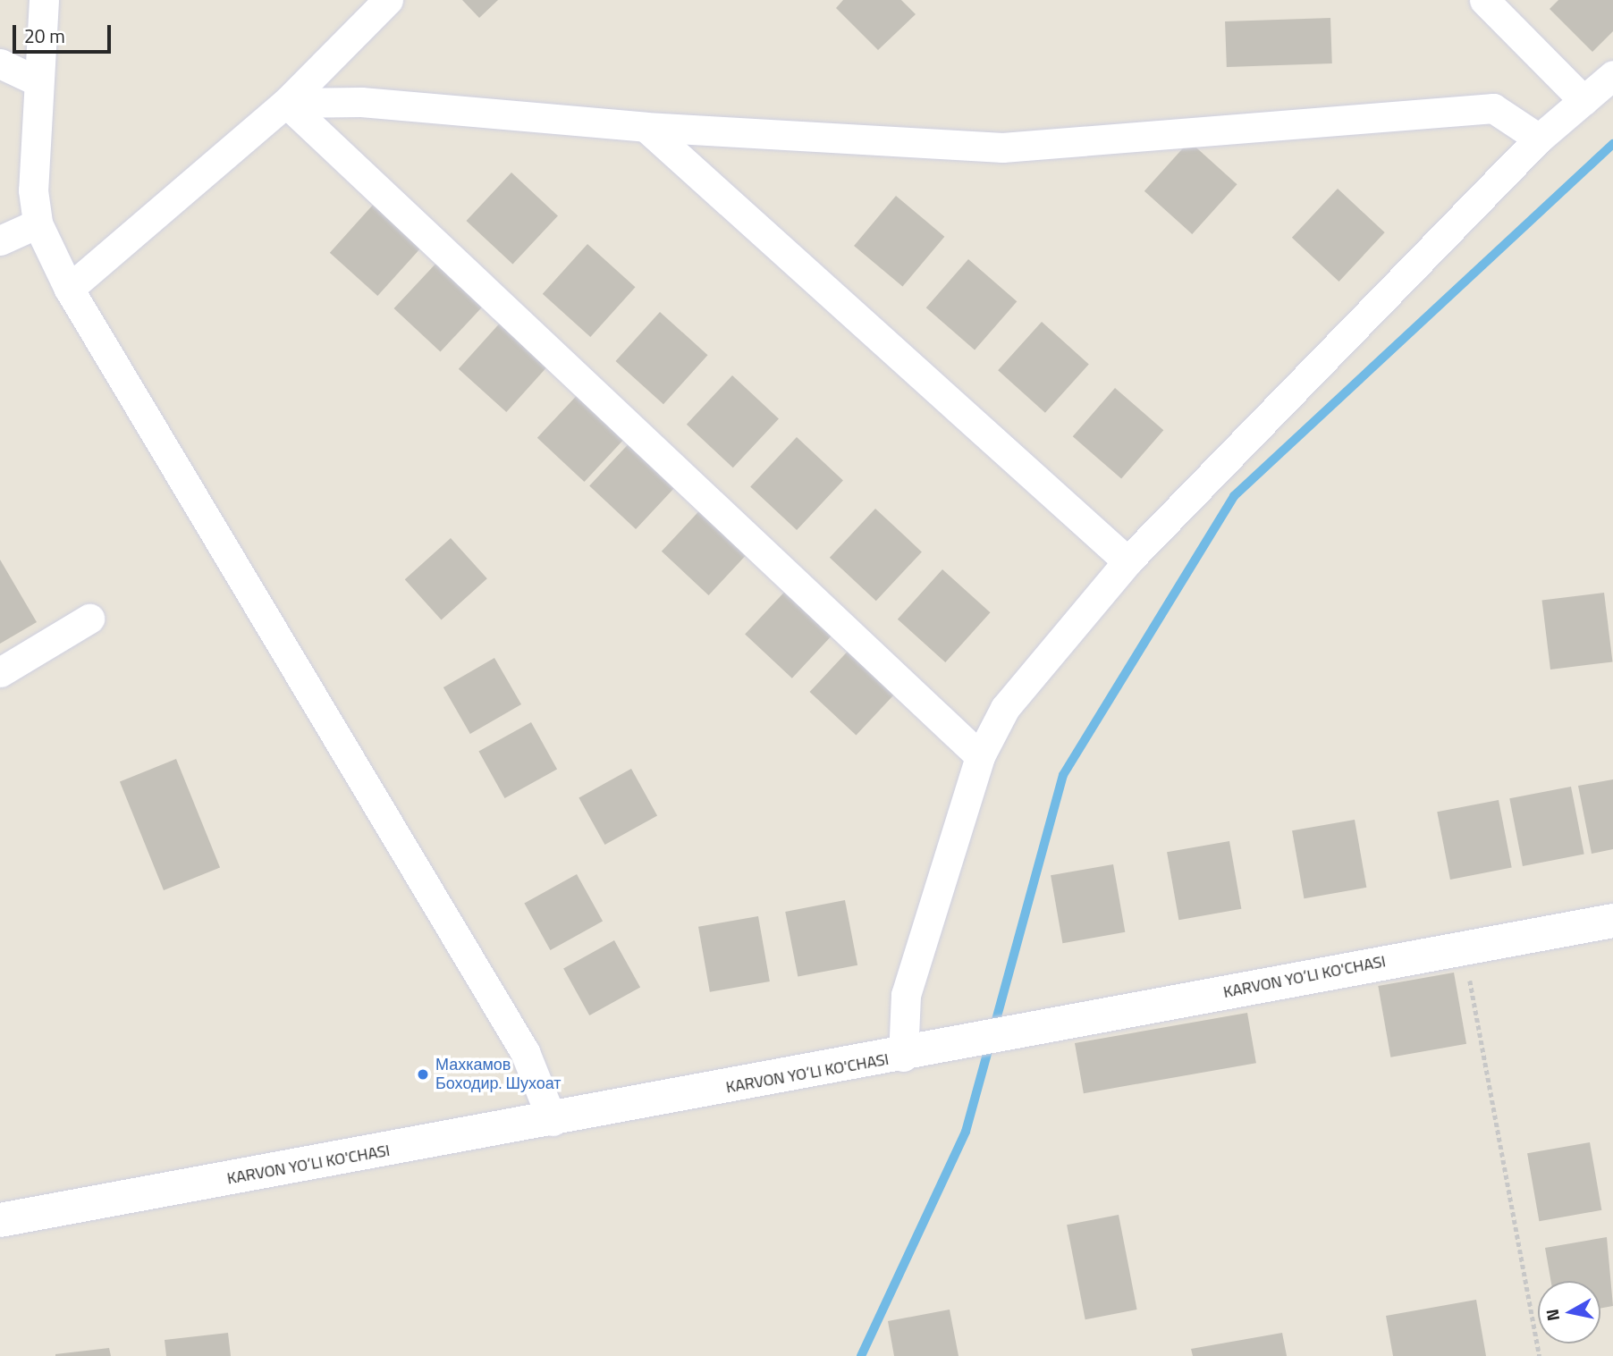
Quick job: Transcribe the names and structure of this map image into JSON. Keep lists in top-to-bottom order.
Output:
{
  "streets": {
    "street": ["KARVON YO‘LI KO'CHASI"]
  },
  "places": ["Махкамов Боходир. Шухоат"],
  "scale_bar": "20 m",
  "north": "left"
}
